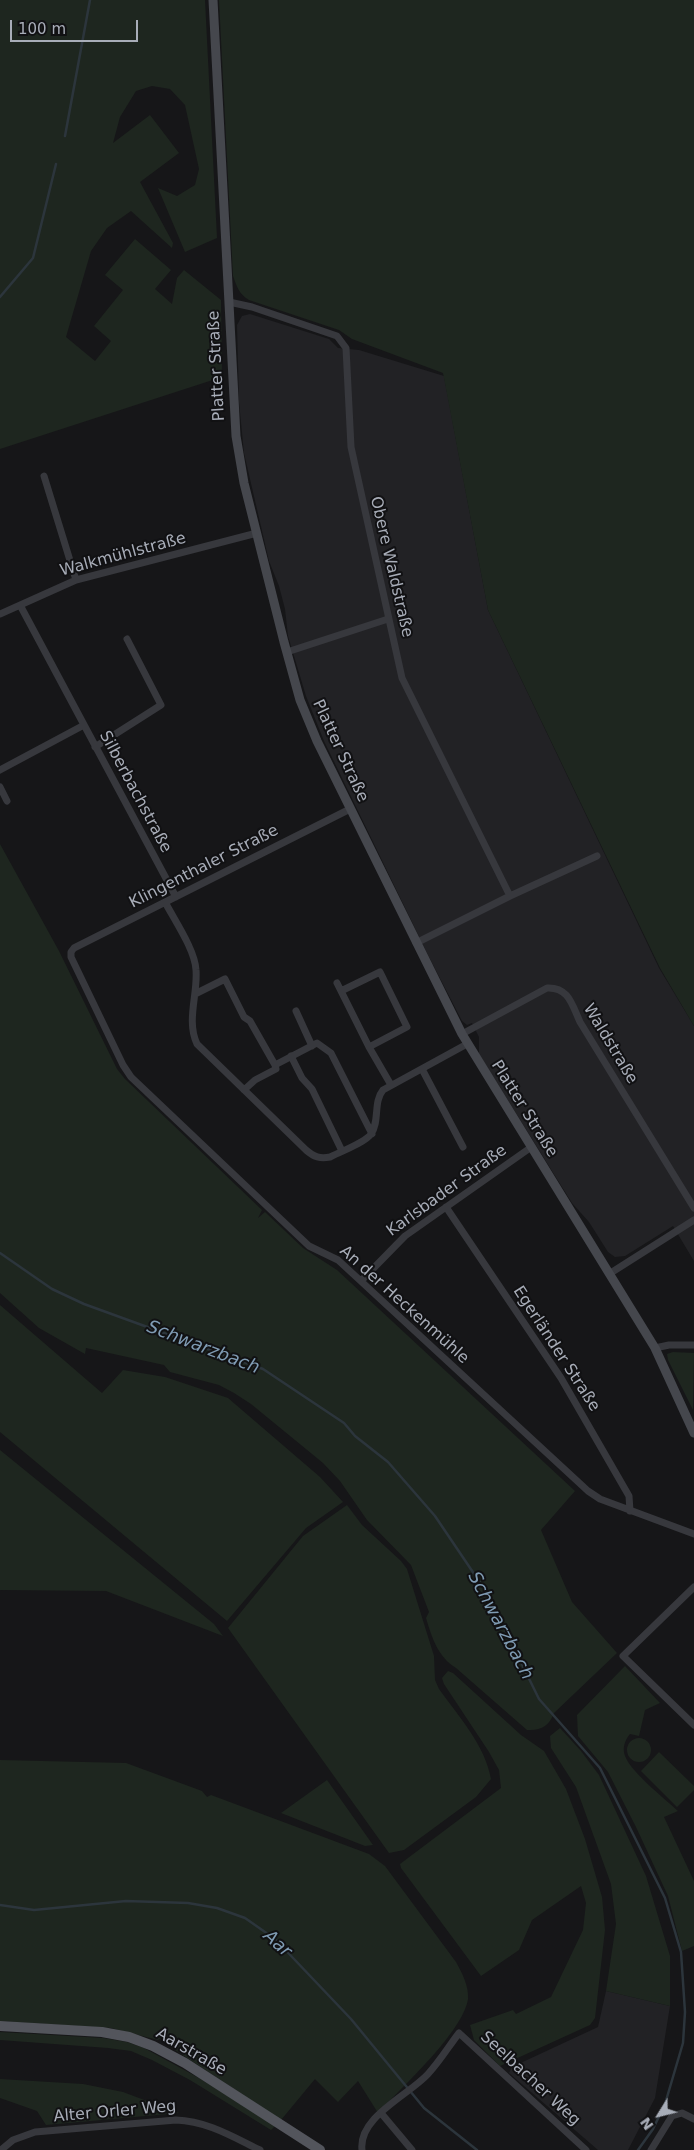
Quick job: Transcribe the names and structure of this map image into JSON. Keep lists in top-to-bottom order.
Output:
{
  "streets": {
    "main road": ["Platter Straße", "Aarstraße"],
    "street": [
      "Walkmühlstraße",
      "Obere Waldstraße",
      "Silberbachstraße",
      "Klingenthaler Straße",
      "Waldstraße",
      "Karlsbader Straße",
      "An der Heckenmühle",
      "Egerländer Straße",
      "Seelbacher Weg",
      "Alter Orler Weg"
    ]
  },
  "crossings": [
    ["Platter Straße", "Walkmühlstraße"],
    ["Platter Straße", "Obere Waldstraße"],
    ["Platter Straße", "Klingenthaler Straße"],
    ["Platter Straße", "Waldstraße"],
    ["Platter Straße", "Karlsbader Straße"],
    ["Walkmühlstraße", "Silberbachstraße"],
    ["Silberbachstraße", "Klingenthaler Straße"],
    ["Klingenthaler Straße", "An der Heckenmühle"],
    ["Karlsbader Straße", "An der Heckenmühle"],
    ["Karlsbader Straße", "Egerländer Straße"],
    ["An der Heckenmühle", "Egerländer Straße"]
  ],
  "water": ["Schwarzbach", "Aar"],
  "scale_bar": "100 m",
  "north": "bottom left"
}
